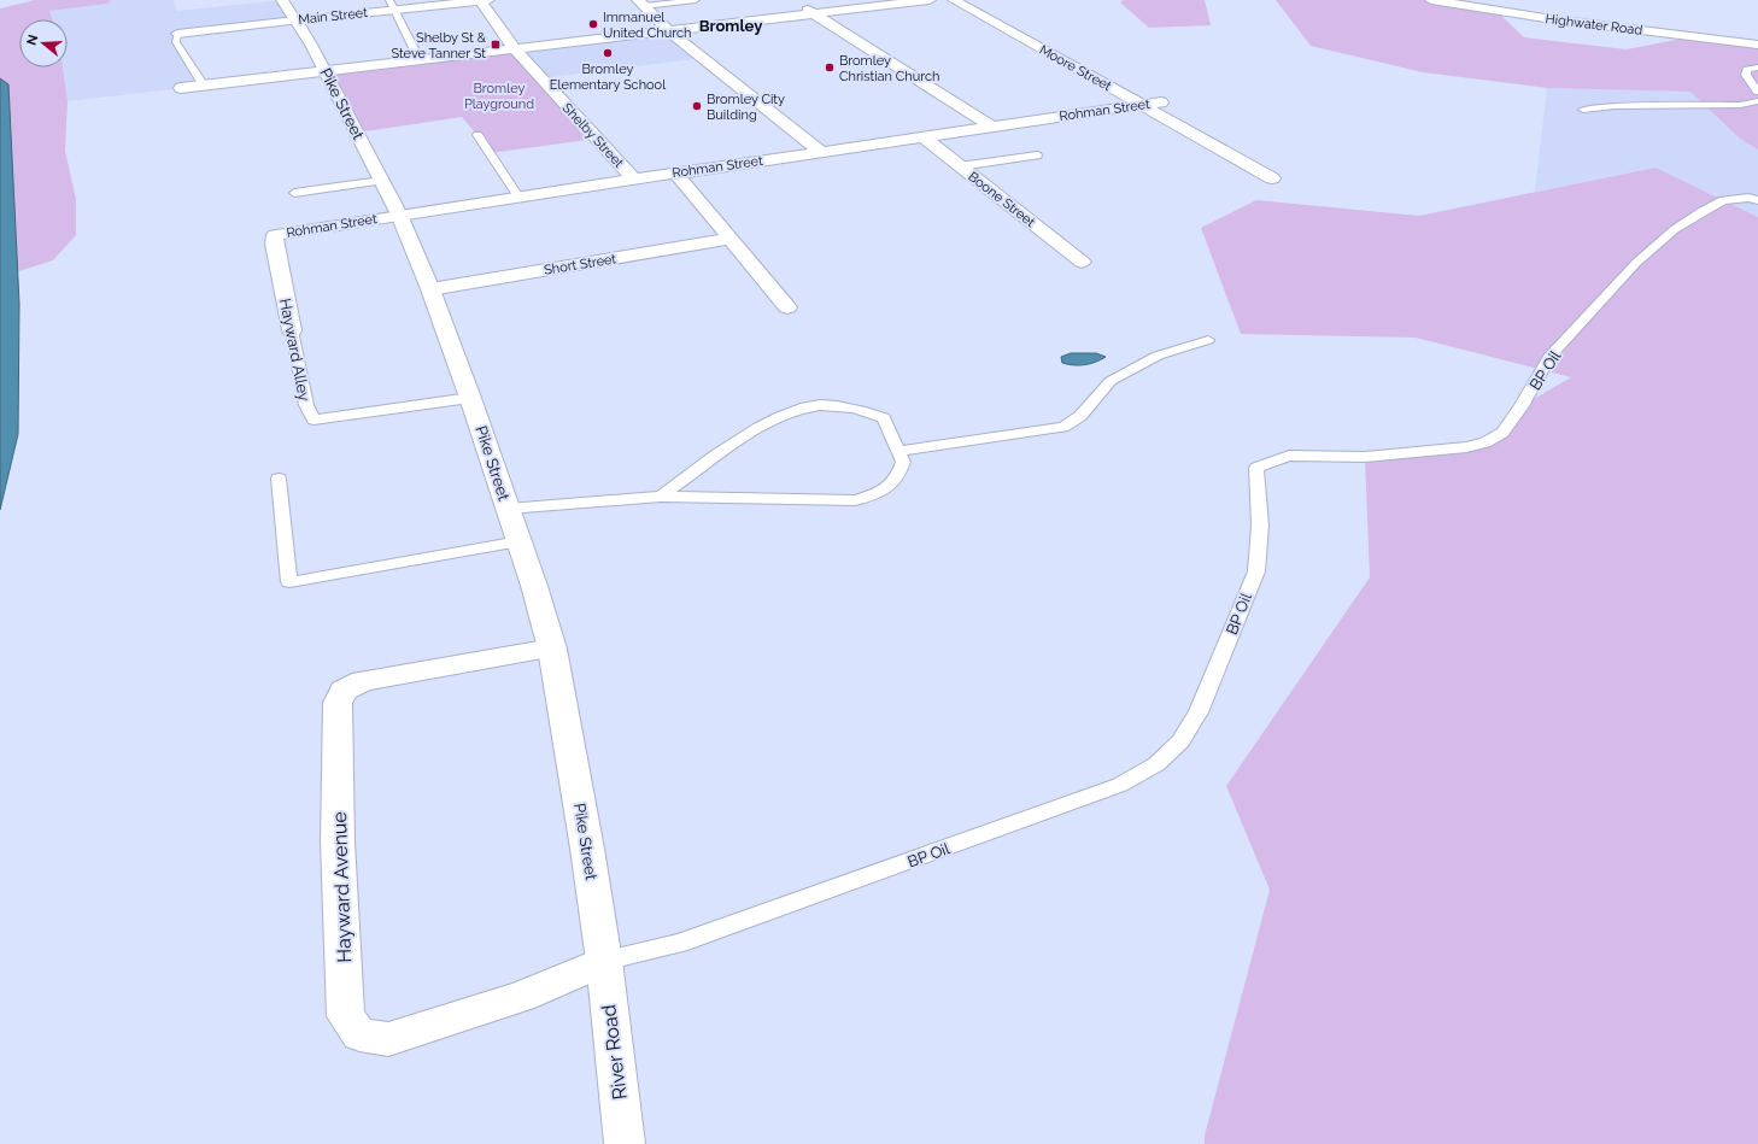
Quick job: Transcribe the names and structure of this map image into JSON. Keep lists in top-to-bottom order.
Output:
{
  "streets": {
    "street": [
      "Main Street",
      "Highwater Road",
      "Moore Street",
      "Pike Street",
      "Rohman Street",
      "Shelby Street",
      "Boone Street",
      "Short Street",
      "Hayward Alley",
      "Hayward Avenue",
      "River Road"
    ],
    "lane": ["BP Oil"]
  },
  "crossings": [
    ["Main Street", "Pike Street"],
    ["Main Street", "Shelby Street"],
    ["Moore Street", "Rohman Street"],
    ["Pike Street", "Rohman Street"],
    ["Pike Street", "Short Street"],
    ["Pike Street", "Hayward Alley"],
    ["Pike Street", "BP Oil"],
    ["Pike Street", "Hayward Avenue"],
    ["Pike Street", "River Road"],
    ["Rohman Street", "Shelby Street"],
    ["Rohman Street", "Boone Street"],
    ["Rohman Street", "Hayward Alley"],
    ["BP Oil", "Hayward Avenue"],
    ["BP Oil", "River Road"],
    ["Hayward Avenue", "River Road"]
  ],
  "districts": ["Bromley"],
  "parks": ["Bromley Playground"],
  "places": {
    "other": [
      "Immanuel United Church",
      "Bromley Elementary School",
      "Bromley Christian Church",
      "Bromley City Building"
    ],
    "transit": ["Shelby St & Steve Tanner St"]
  },
  "north": "left"
}
